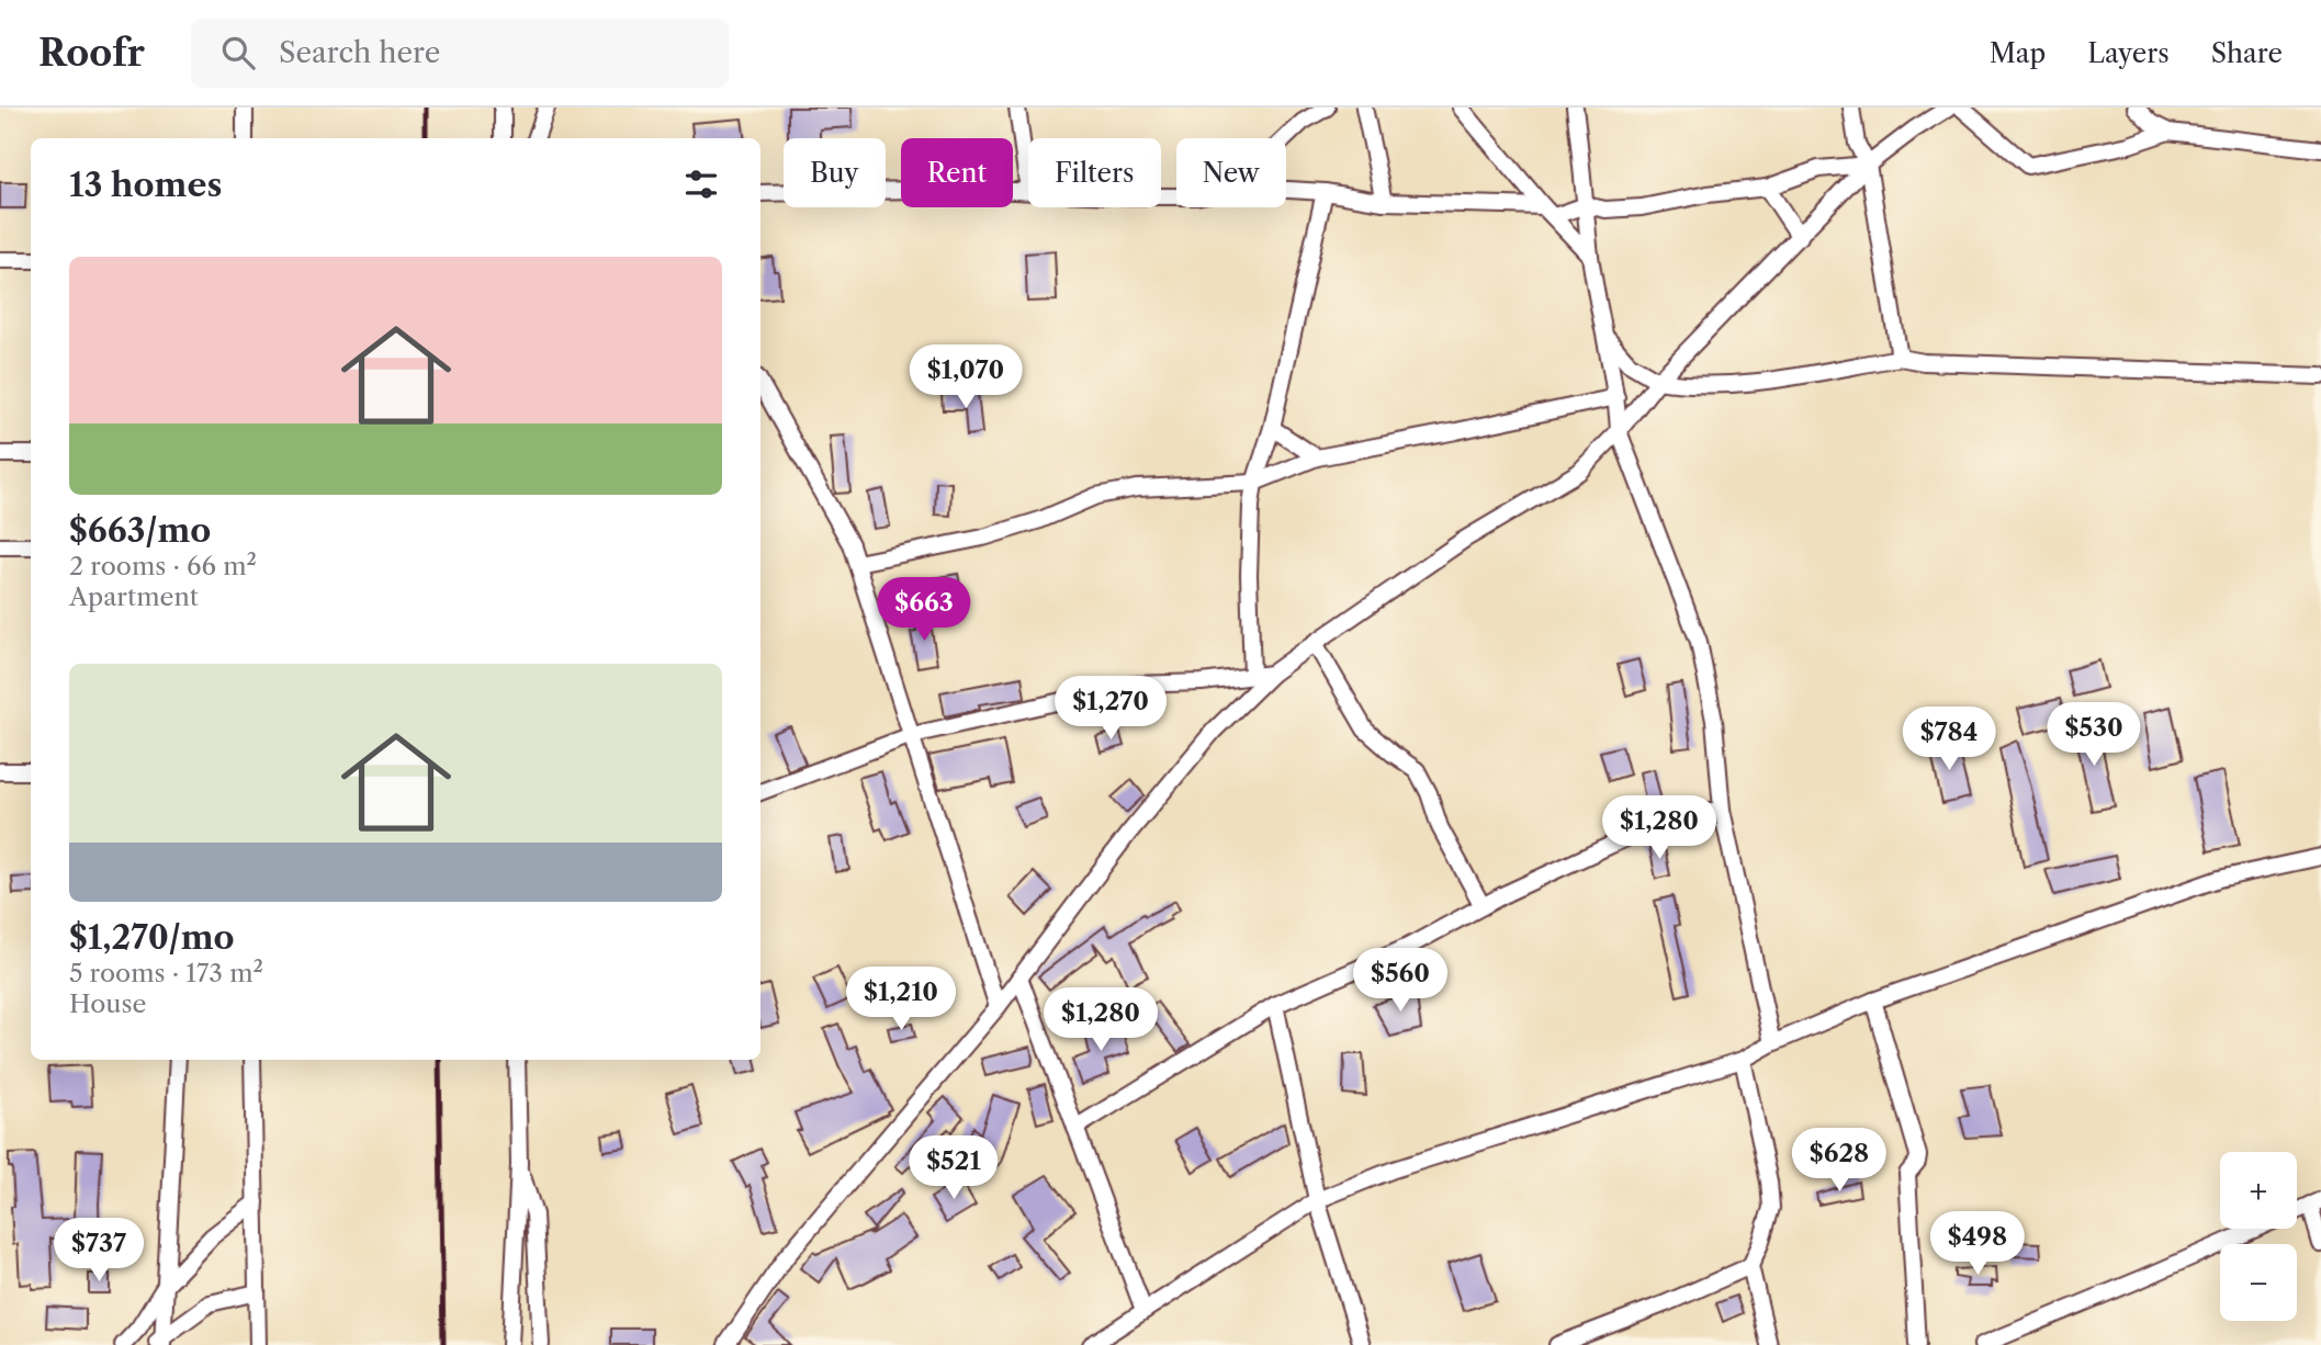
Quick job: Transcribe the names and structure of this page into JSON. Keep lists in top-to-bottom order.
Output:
{
  "page": {
    "header": "Roofr",
    "search": "Search here",
    "nav": ["Map", "Layers", "Share"],
    "chip": [
      "Buy",
      "Rent",
      "Filters",
      "New"
    ],
    "heading": "13 homes",
    "list": [
      {
        "name": "$663/mo",
        "note": "2 rooms · 66 m² · Apartment"
      },
      {
        "name": "$1,270/mo",
        "note": "5 rooms · 173 m² · House"
      }
    ],
    "price": [
      "$1,070",
      "$663",
      "$1,270",
      "$530",
      "$784",
      "$1,280",
      "$560",
      "$1,210",
      "$1,280",
      "$628",
      "$521",
      "$498",
      "$737"
    ],
    "map_buttons": ["+", "−"]
  }
}
